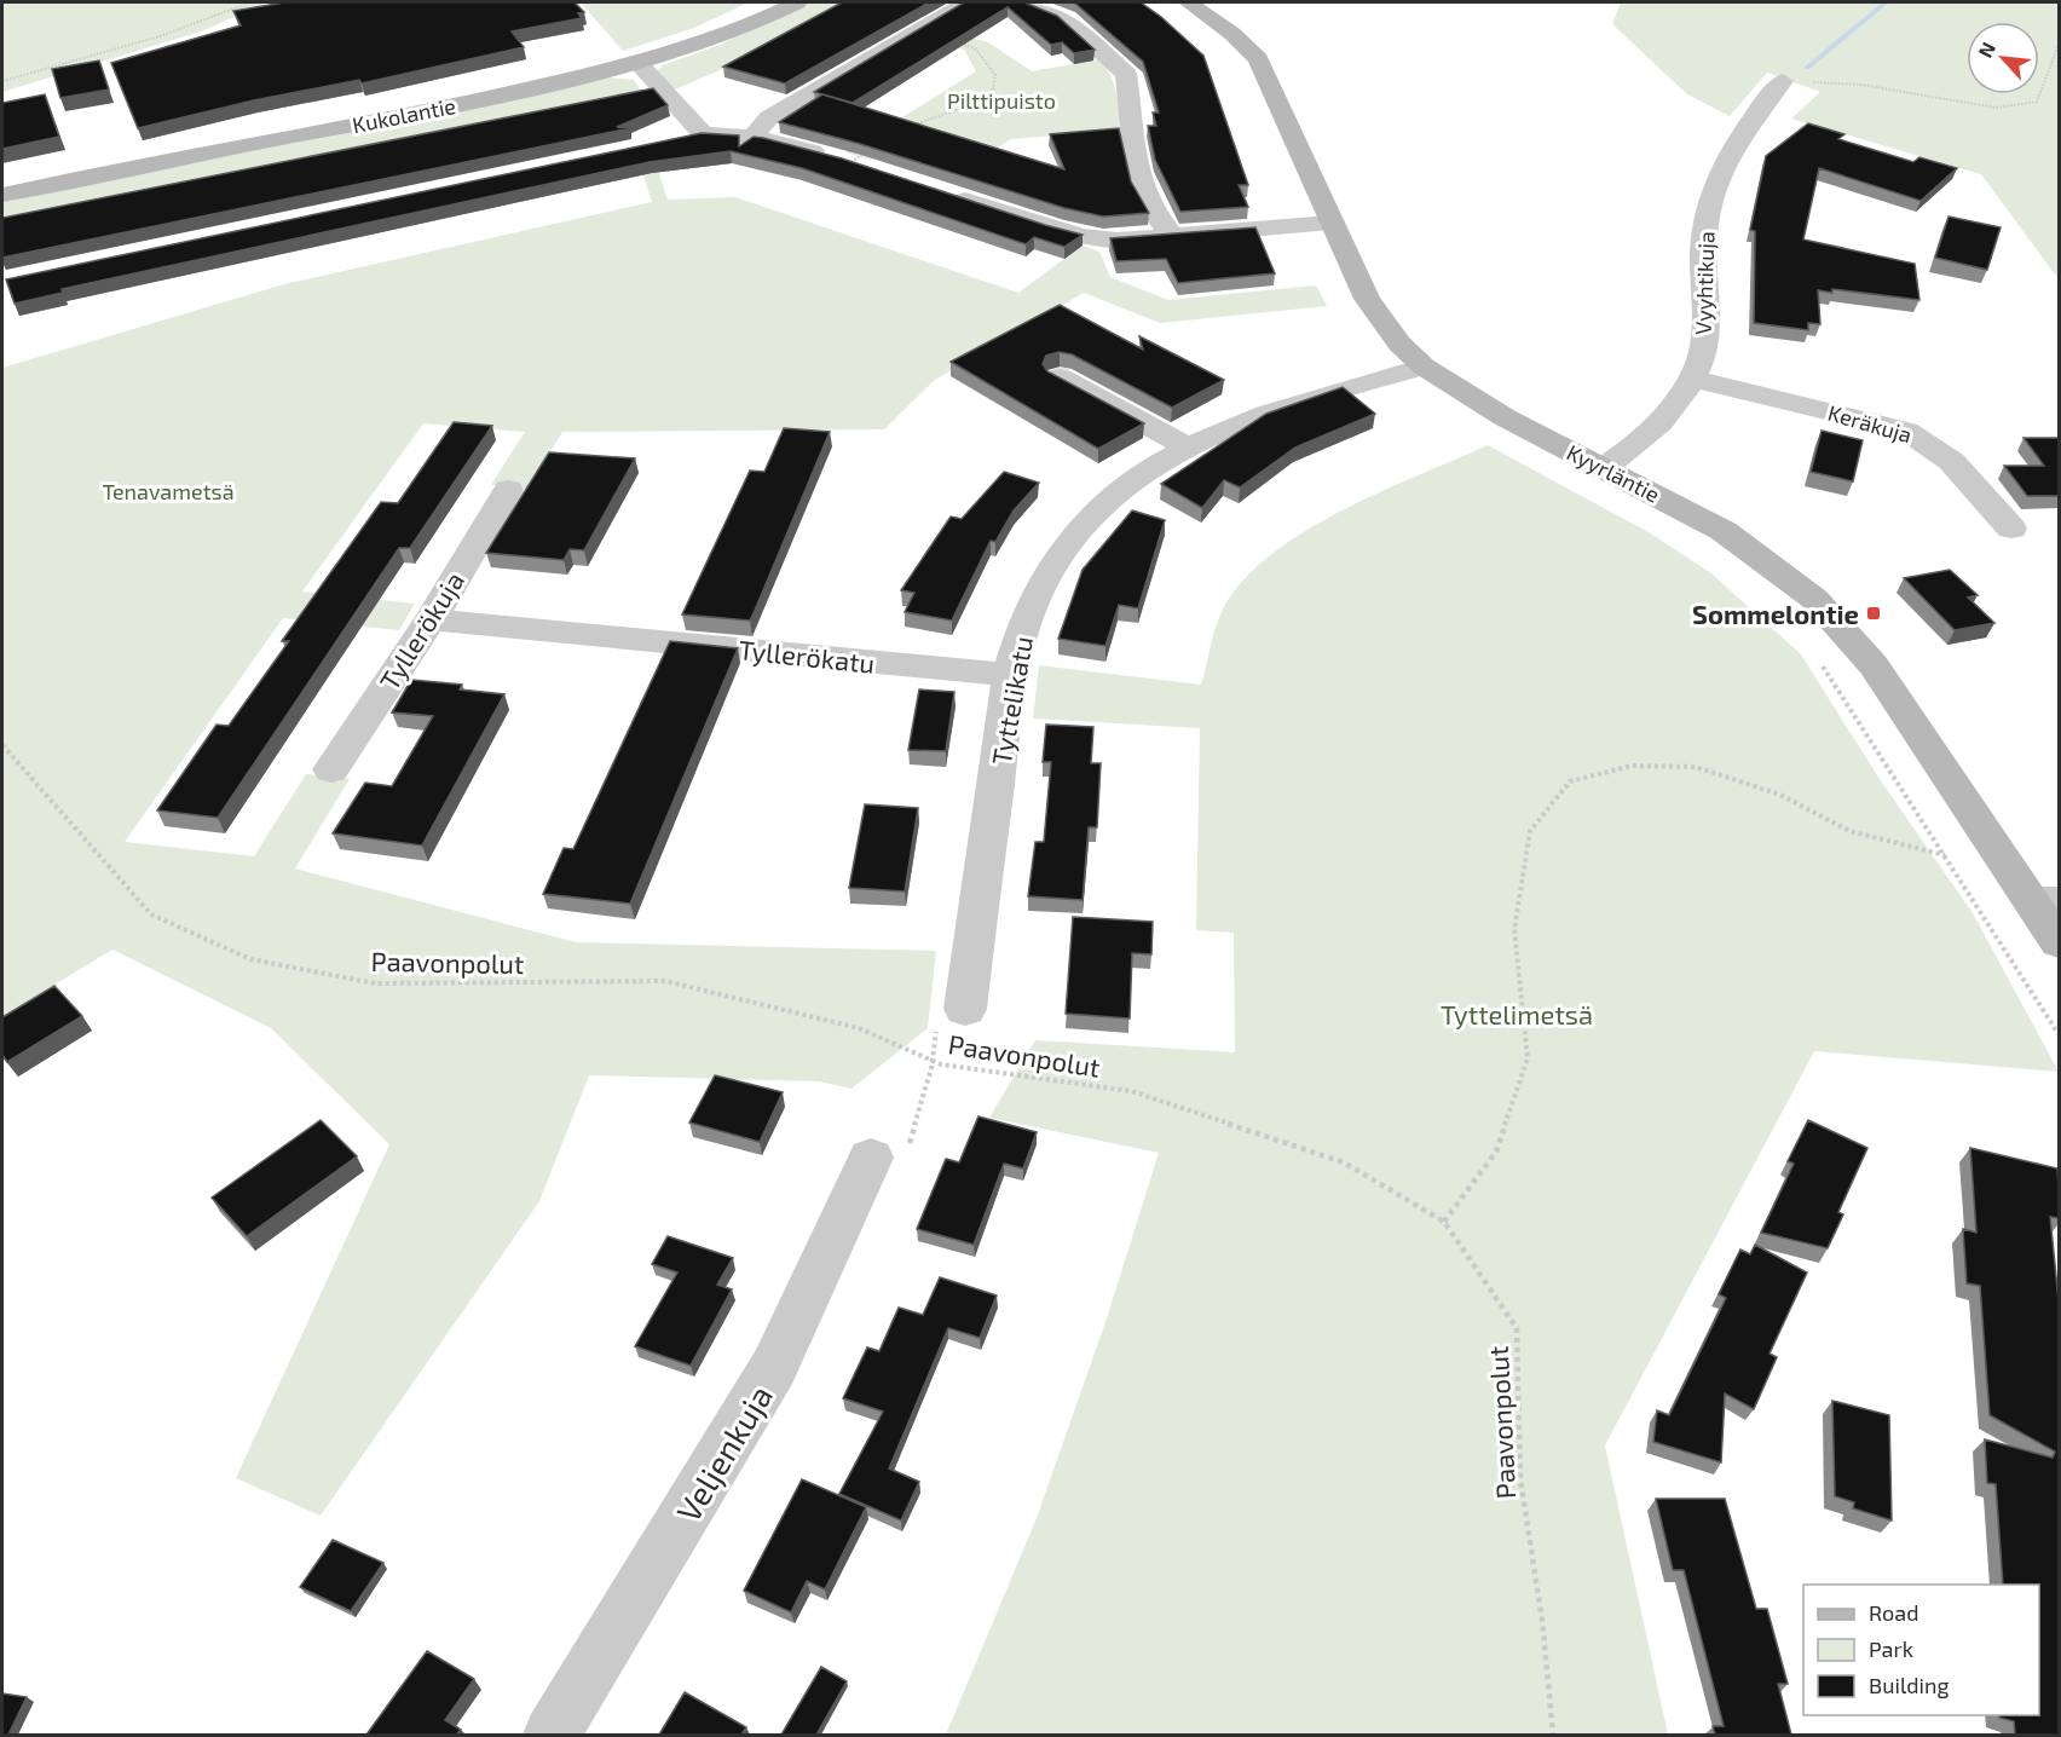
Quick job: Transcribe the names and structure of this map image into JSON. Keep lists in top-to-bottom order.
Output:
{
  "streets": {
    "street": [
      "Kukolantie",
      "Vyyhtikuja",
      "Keräkuja",
      "Kyyrläntie",
      "Tyllerökuja",
      "Tyllerökatu",
      "Tyttelikatu",
      "Veljenkuja"
    ],
    "path": ["Paavonpolut"]
  },
  "crossings": [
    ["Vyyhtikuja", "Keräkuja"],
    ["Vyyhtikuja", "Kyyrläntie"],
    ["Kyyrläntie", "Tyttelikatu"],
    ["Tyllerökuja", "Tyllerökatu"],
    ["Tyllerökatu", "Tyttelikatu"]
  ],
  "parks": ["Pilttipuisto", "Tenavametsä", "Tyttelimetsä"],
  "places": {
    "transit": ["Sommelontie"]
  },
  "legend": ["Road", "Park", "Building"],
  "north": "top left"
}
